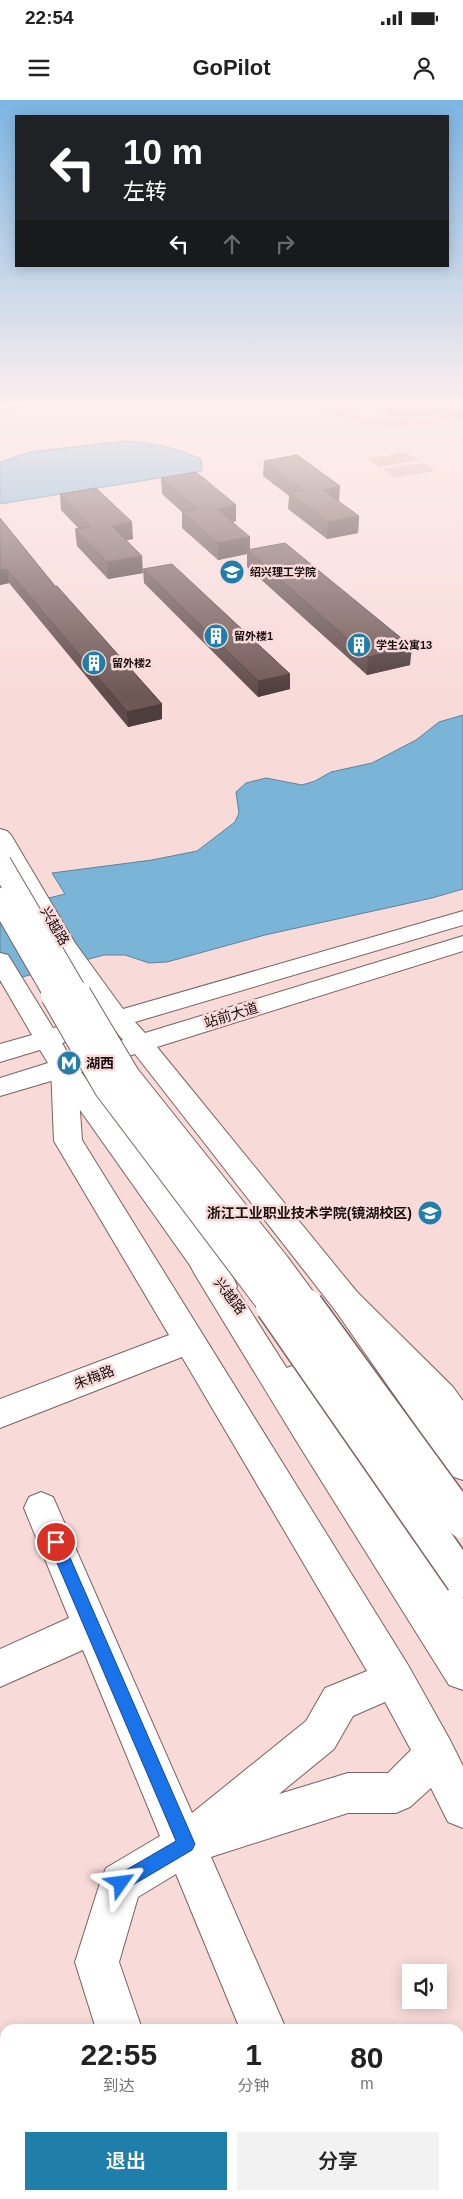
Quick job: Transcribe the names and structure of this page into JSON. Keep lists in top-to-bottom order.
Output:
{
  "streets": {
    "main road": ["兴越路", "站前大道", "朱梅路"]
  },
  "crossings": [
    ["兴越路", "站前大道"]
  ],
  "places": {
    "school or university": ["绍兴理工学院", "浙江工业职业技术学院(镜湖校区)"],
    "building": ["留外楼1", "学生公寓13", "留外楼2"],
    "metro station": ["湖西"]
  },
  "page": {
    "status": "22:54",
    "header": "GoPilot",
    "turn": ["10 m", "左转"],
    "eta": [
      "22:55",
      "到达",
      "1",
      "分钟",
      "80",
      "m"
    ],
    "buttons": ["退出", "分享"]
  }
}
